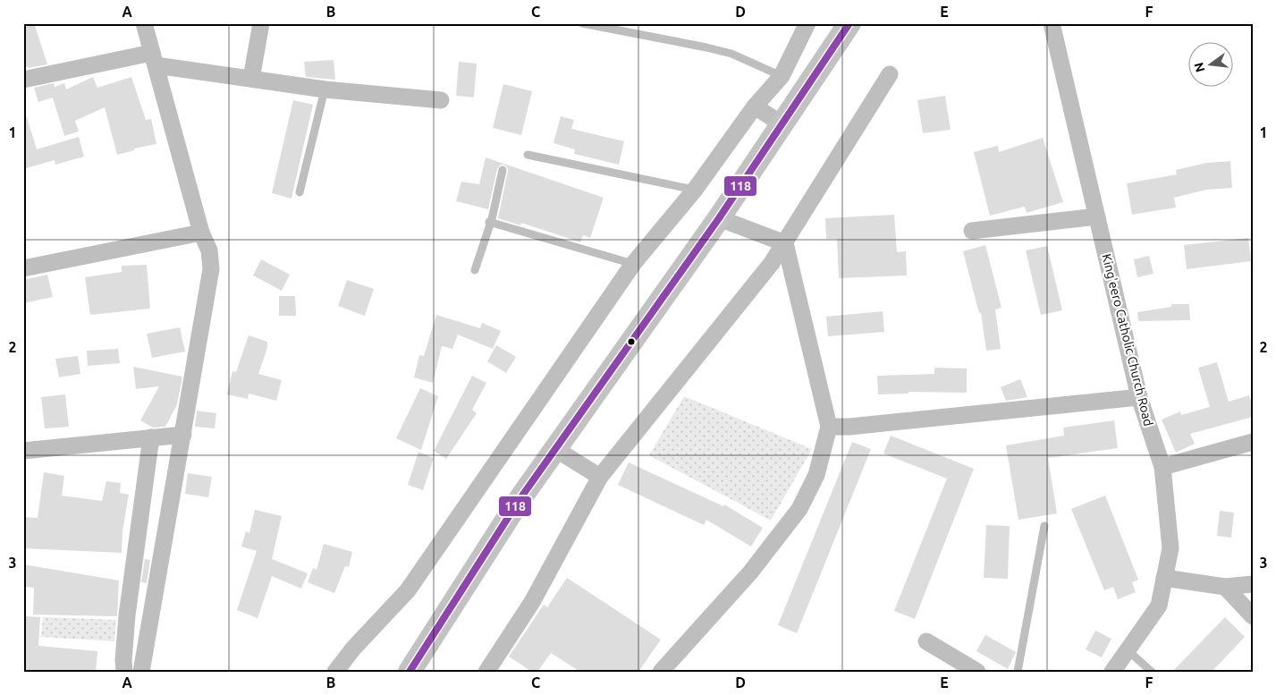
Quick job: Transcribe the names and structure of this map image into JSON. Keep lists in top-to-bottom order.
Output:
{
  "streets": {
    "street": ["King'eero Catholic Church Road"]
  },
  "lines": ["transit line 118"],
  "north": "left",
  "grid": {
    "columns": [
      "A",
      "B",
      "C",
      "D",
      "E",
      "F"
    ],
    "rows": ["1", "2", "3"]
  }
}
